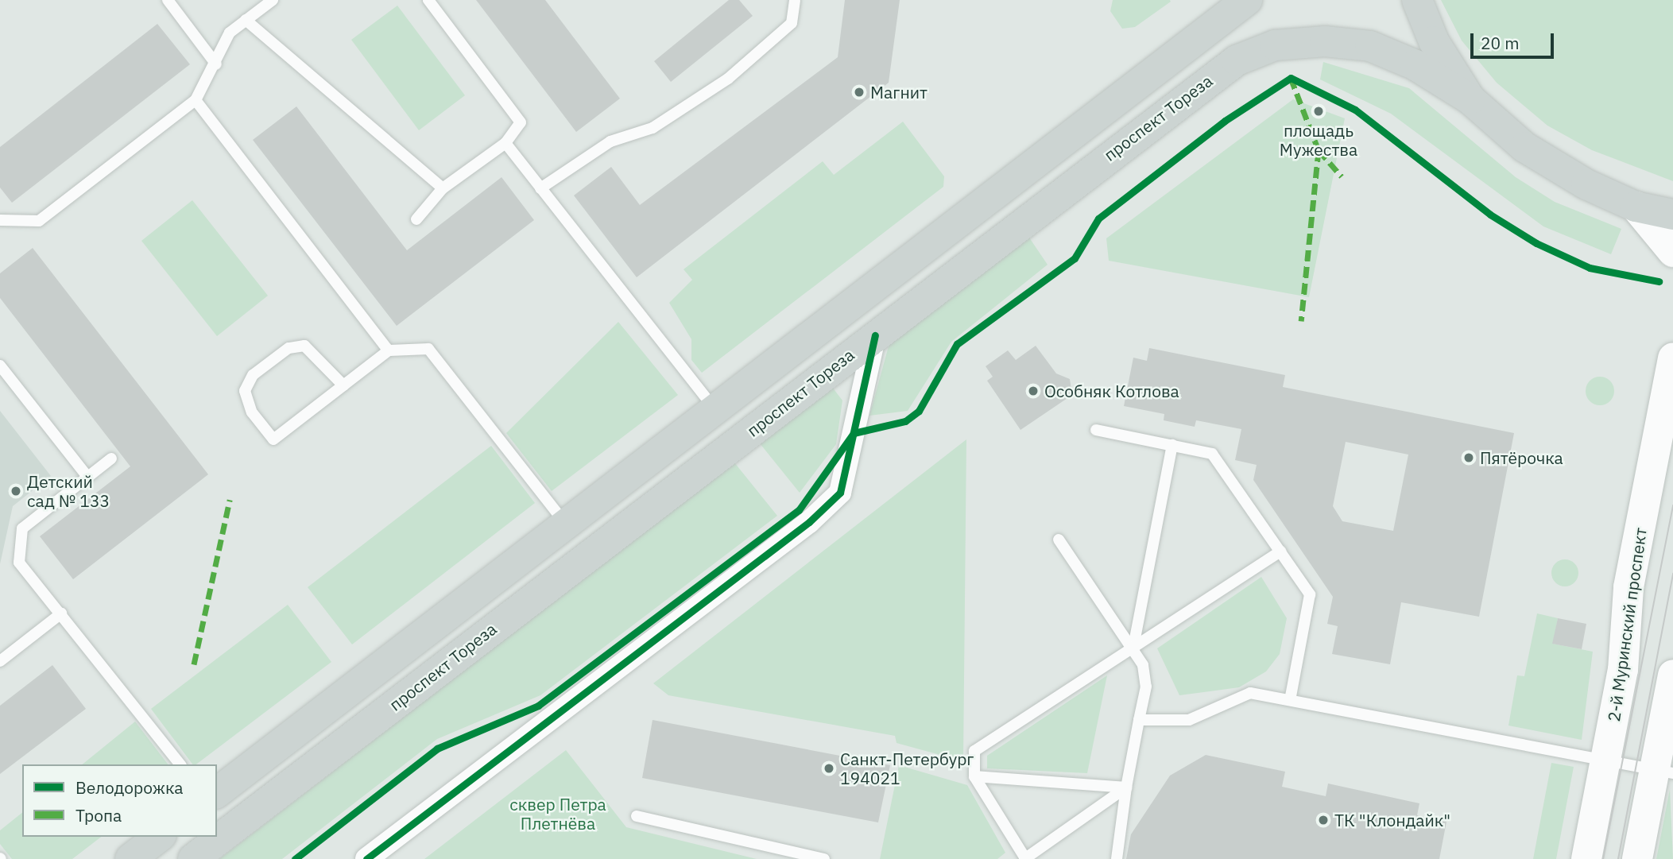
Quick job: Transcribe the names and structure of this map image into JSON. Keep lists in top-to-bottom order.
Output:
{
  "streets": {
    "main road": ["проспект Тореза", "2-й Муринский проспект"]
  },
  "parks": ["сквер Петра Плетнёва"],
  "places": [
    "Магнит",
    "площадь Мужества",
    "Особняк Котлова",
    "Пятёрочка",
    "Детский сад № 133",
    "Санкт-Петербург 194021",
    "ТК \"Клондайк\""
  ],
  "legend": ["Велодорожка", "Тропа"],
  "scale_bar": "20 m"
}
